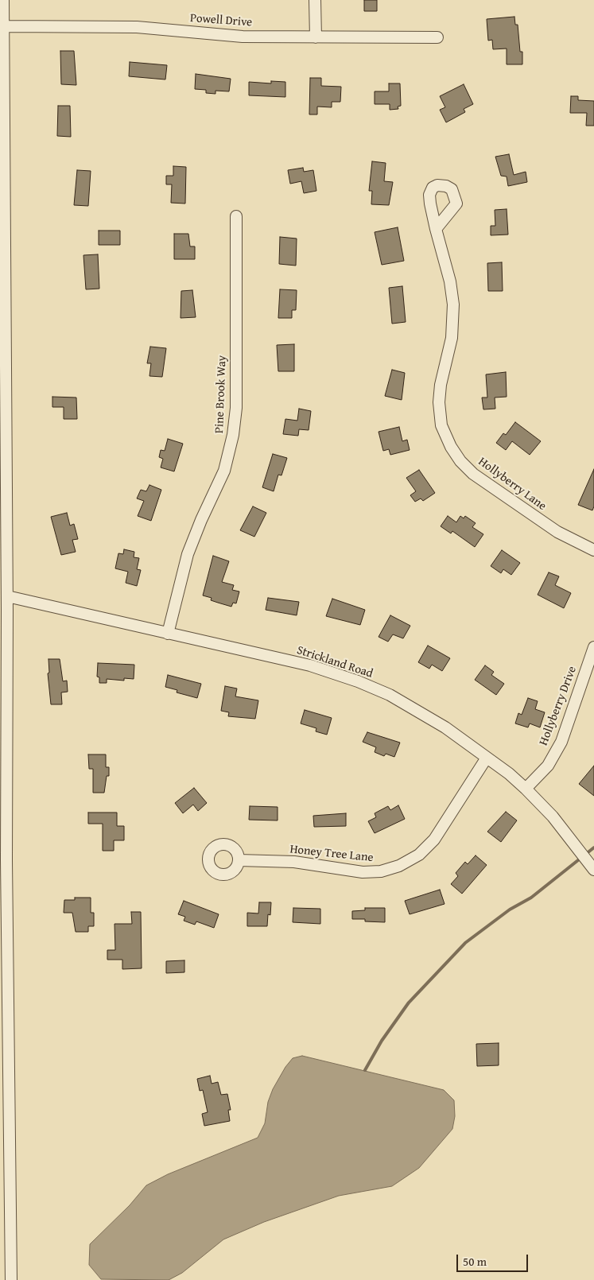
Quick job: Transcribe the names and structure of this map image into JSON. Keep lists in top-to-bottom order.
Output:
{
  "streets": {
    "street": [
      "Powell Drive",
      "Pine Brook Way",
      "Hollyberry Lane",
      "Strickland Road",
      "Hollyberry Drive",
      "Honey Tree Lane"
    ]
  },
  "crossings": [
    ["Pine Brook Way", "Strickland Road"],
    ["Strickland Road", "Hollyberry Drive"],
    ["Strickland Road", "Honey Tree Lane"]
  ],
  "scale_bar": "50 m"
}
